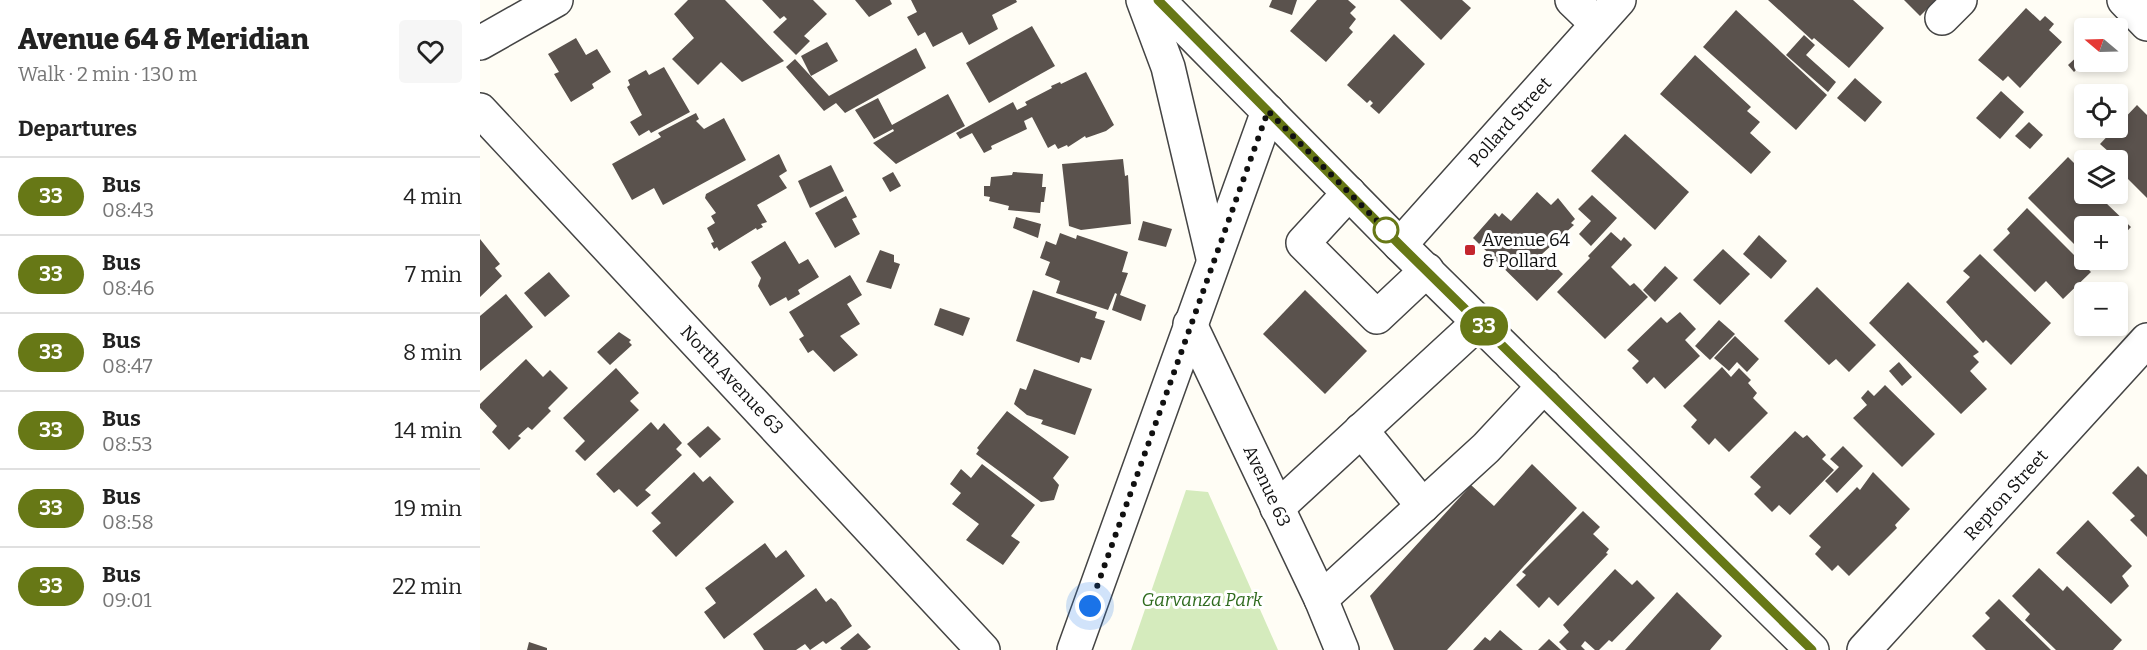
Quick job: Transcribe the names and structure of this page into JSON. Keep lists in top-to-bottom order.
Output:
{
  "streets": {
    "street": [
      "Pollard Street",
      "North Avenue 63",
      "Avenue 63",
      "Repton Street"
    ]
  },
  "parks": ["Garvanza Park"],
  "places": {
    "transit": ["Avenue 64 & Pollard"]
  },
  "lines": ["bus line 33"],
  "north": "left",
  "page": {
    "heading": [
      ["Avenue 64 & Meridian", "Walk · 2 min · 130 m"],
      "Departures"
    ],
    "on_map": "33",
    "map_buttons": ["+", "−"],
    "list": [
      {
        "mark": "33",
        "name": "Bus",
        "note": "08:43",
        "value": "4 min"
      },
      {
        "mark": "33",
        "name": "Bus",
        "note": "08:46",
        "value": "7 min"
      },
      {
        "mark": "33",
        "name": "Bus",
        "note": "08:47",
        "value": "8 min"
      },
      {
        "mark": "33",
        "name": "Bus",
        "note": "08:53",
        "value": "14 min"
      },
      {
        "mark": "33",
        "name": "Bus",
        "note": "08:58",
        "value": "19 min"
      },
      {
        "mark": "33",
        "name": "Bus",
        "note": "09:01",
        "value": "22 min"
      }
    ]
  }
}
